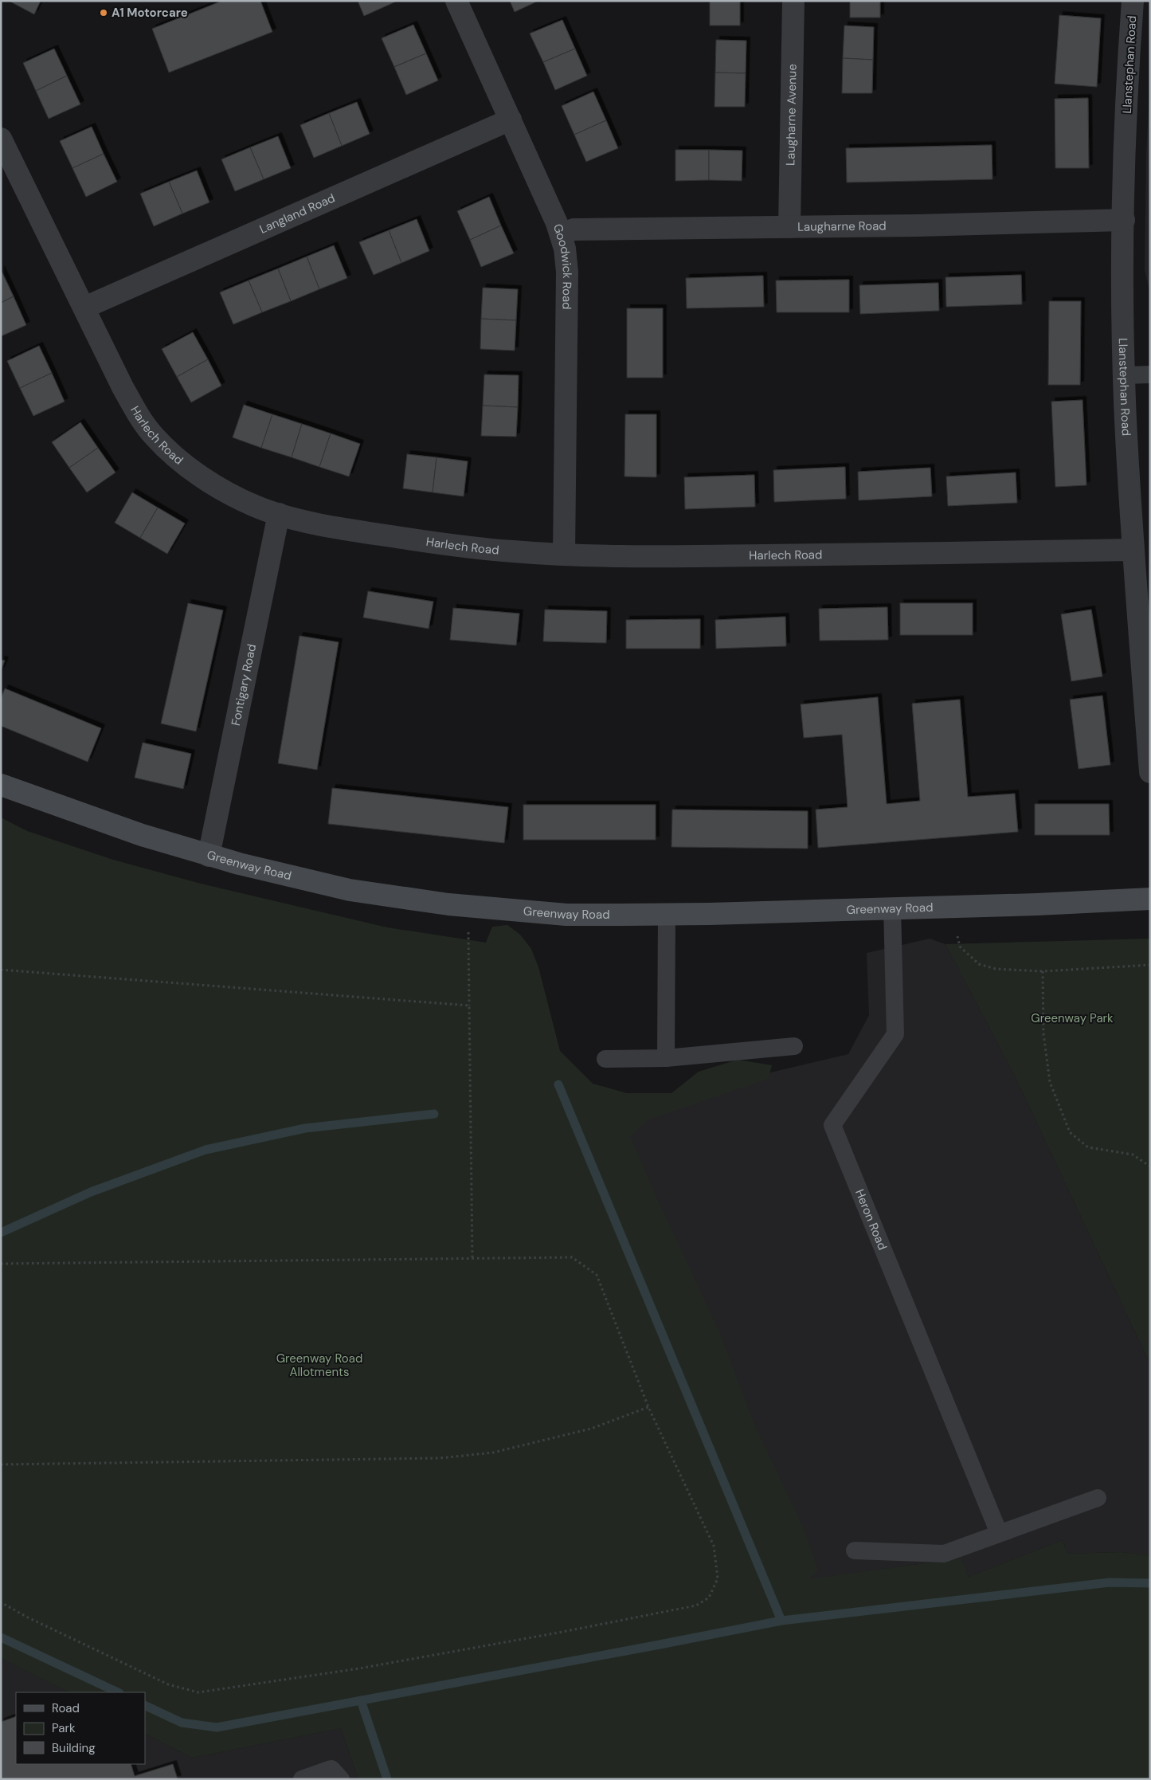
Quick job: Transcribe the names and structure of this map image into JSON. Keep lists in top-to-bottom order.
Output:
{
  "streets": {
    "street": [
      "Llanstephan Road",
      "Laugharne Avenue",
      "Langland Road",
      "Laugharne Road",
      "Goodwick Road",
      "Harlech Road",
      "Fontigary Road",
      "Greenway Road"
    ],
    "lane": ["Heron Road"]
  },
  "crossings": [
    ["Llanstephan Road", "Laugharne Road"],
    ["Llanstephan Road", "Harlech Road"],
    ["Laugharne Avenue", "Laugharne Road"],
    ["Langland Road", "Goodwick Road"],
    ["Langland Road", "Harlech Road"],
    ["Laugharne Road", "Goodwick Road"],
    ["Goodwick Road", "Harlech Road"],
    ["Harlech Road", "Fontigary Road"],
    ["Fontigary Road", "Greenway Road"],
    ["Greenway Road", "Heron Road"]
  ],
  "parks": ["Greenway Park", "Greenway Road Allotments"],
  "places": ["A1 Motorcare"],
  "legend": ["Road", "Park", "Building"]
}
